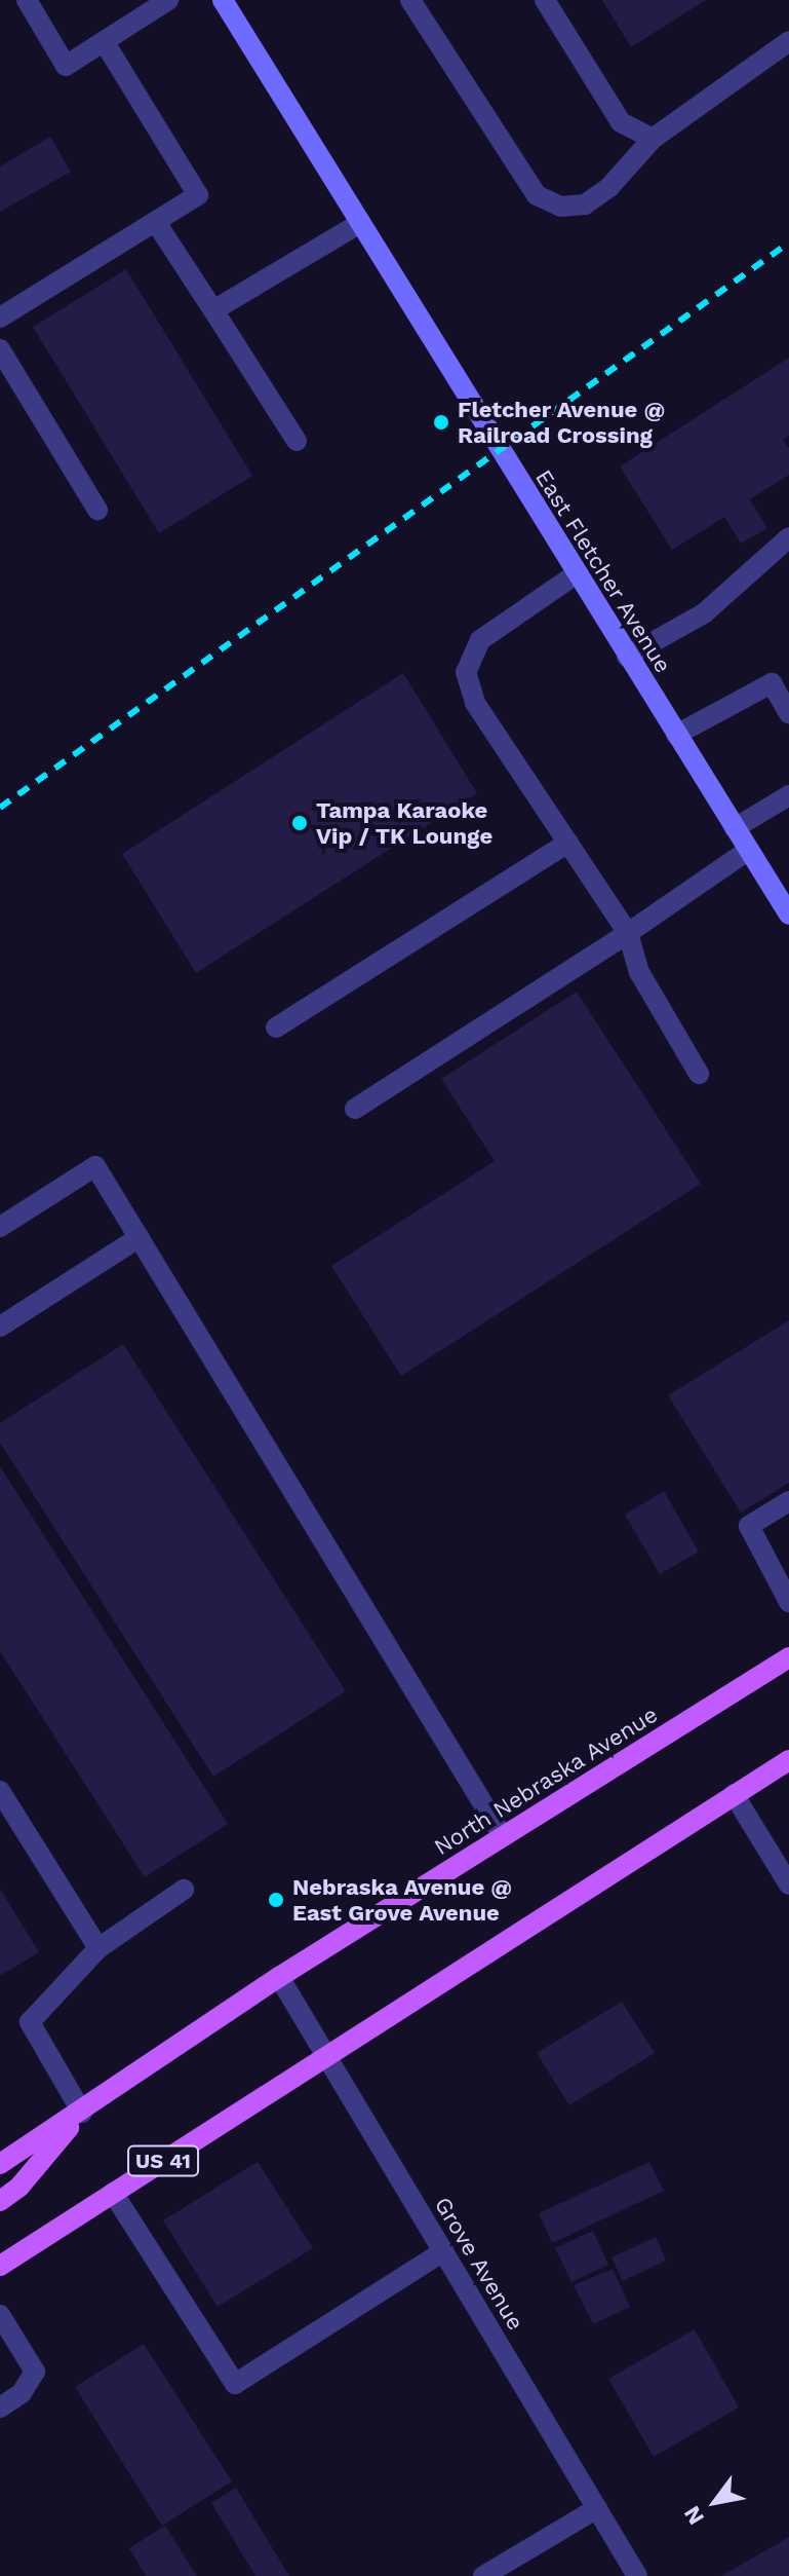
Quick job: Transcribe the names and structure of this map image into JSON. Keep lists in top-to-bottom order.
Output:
{
  "streets": {
    "main road": ["East Fletcher Avenue", "North Nebraska Avenue", "US 41"],
    "street": ["Grove Avenue"]
  },
  "crossings": [
    ["North Nebraska Avenue", "Grove Avenue"],
    ["US 41", "Grove Avenue"]
  ],
  "places": ["Fletcher Avenue @ Railroad Crossing", "Tampa Karaoke Vip / TK Lounge", "Nebraska Avenue @ East Grove Avenue"],
  "north": "bottom left"
}
